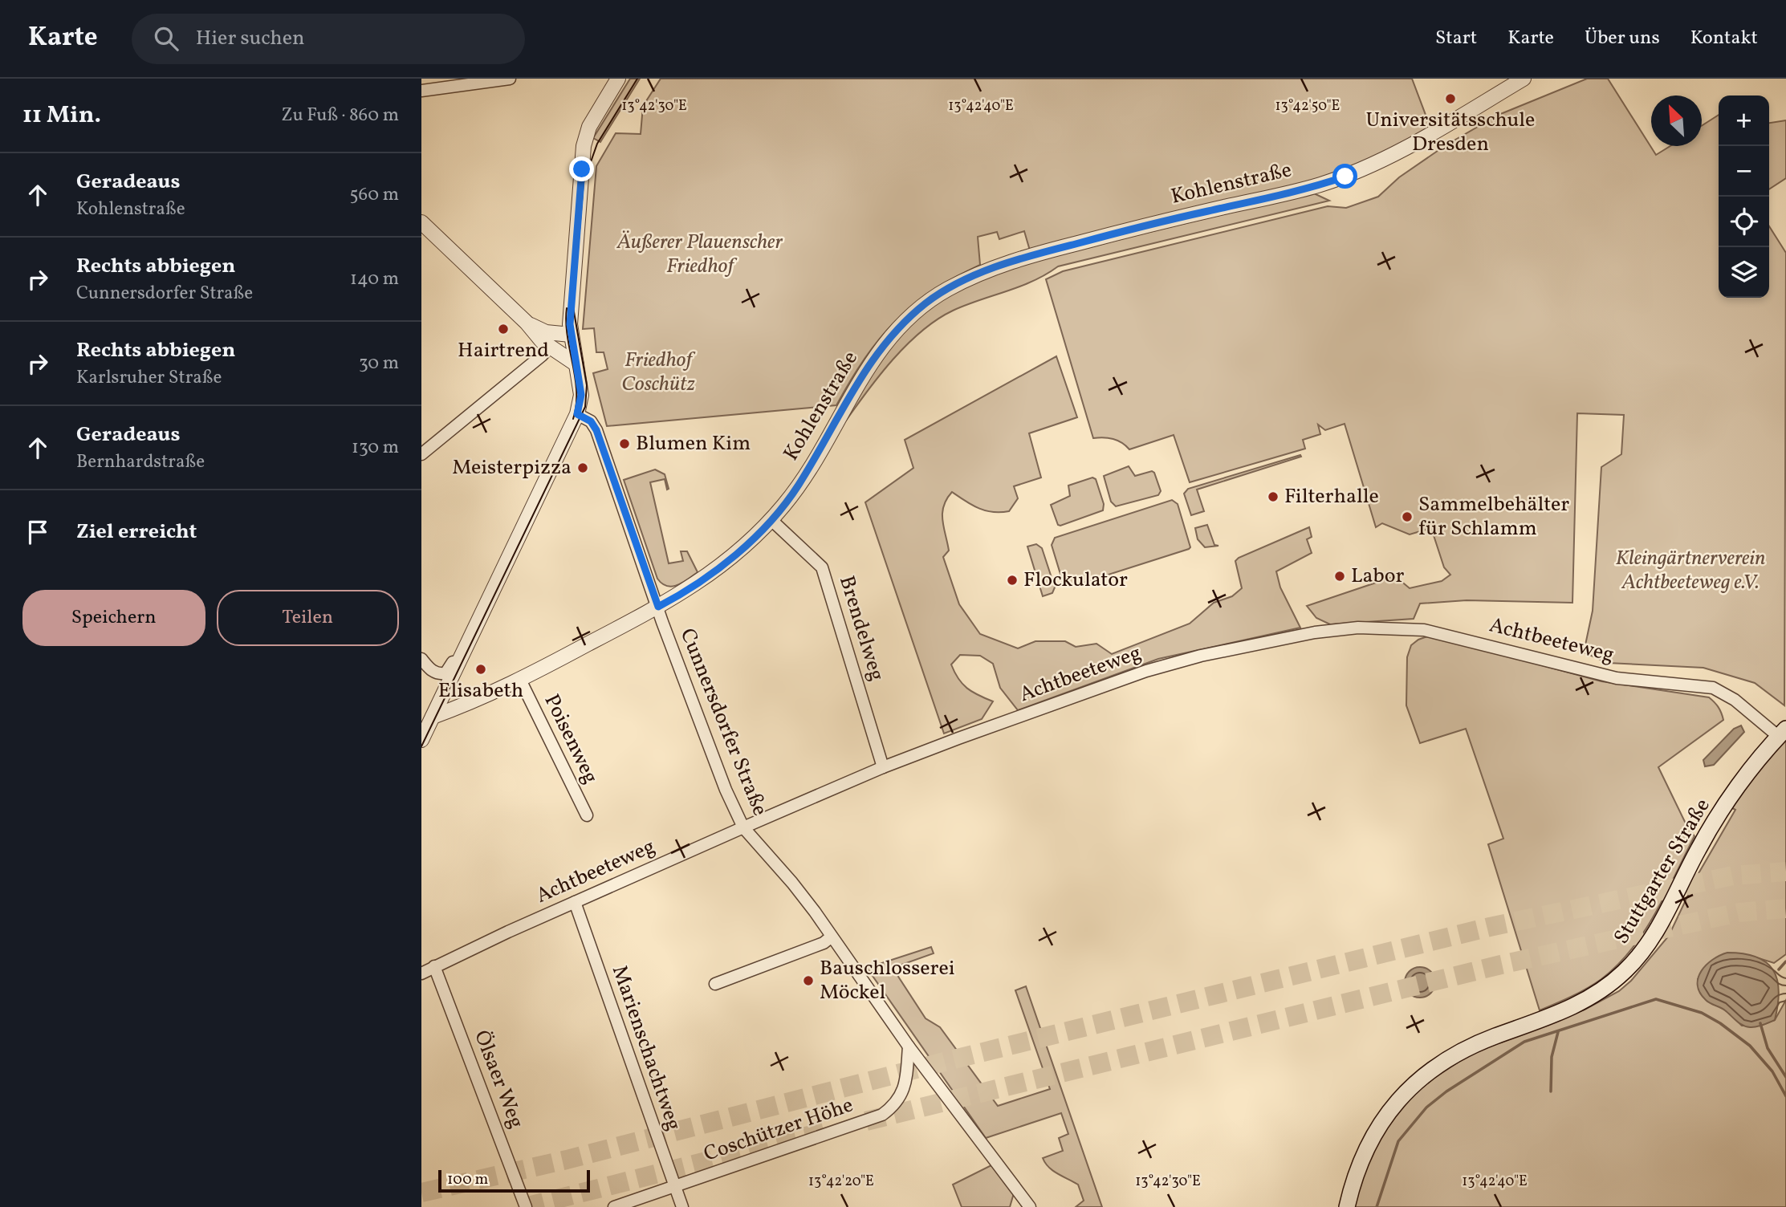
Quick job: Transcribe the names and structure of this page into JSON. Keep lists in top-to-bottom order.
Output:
{
  "streets": {
    "main road": ["Stuttgarter Straße"],
    "street": [
      "Kohlenstraße",
      "Brendelweg",
      "Achtbeeteweg",
      "Cunnersdorfer Straße",
      "Poisenweg",
      "Marienschachtweg",
      "Ölsaer Weg",
      "Coschützer Höhe"
    ]
  },
  "crossings": [
    ["Kohlenstraße", "Brendelweg"],
    ["Kohlenstraße", "Cunnersdorfer Straße"],
    ["Kohlenstraße", "Poisenweg"],
    ["Brendelweg", "Achtbeeteweg"],
    ["Achtbeeteweg", "Cunnersdorfer Straße"],
    ["Achtbeeteweg", "Stuttgarter Straße"],
    ["Achtbeeteweg", "Marienschachtweg"],
    ["Achtbeeteweg", "Ölsaer Weg"],
    ["Cunnersdorfer Straße", "Coschützer Höhe"],
    ["Marienschachtweg", "Coschützer Höhe"]
  ],
  "parks": ["Äußerer Plauenscher Friedhof", "Friedhof Coschütz", "Kleingärtnerverein Achtbeeteweg e.V."],
  "places": [
    "Universitätsschule Dresden",
    "Hairtrend",
    "Blumen Kim",
    "Meisterpizza",
    "Filterhalle",
    "Sammelbehälter für Schlamm",
    "Labor",
    "Flockulator",
    "Elisabeth",
    "Bauschlosserei Möckel"
  ],
  "scale_bar": "100 m",
  "north": "top left",
  "page": {
    "header": "Karte",
    "search": "Hier suchen",
    "nav": [
      "Start",
      "Karte",
      "Über uns",
      "Kontakt"
    ],
    "heading": ["11 Min.", "Zu Fuß · 860 m"],
    "map_buttons": ["+", "−"],
    "list": [
      ["Geradeaus", "Kohlenstraße", "560 m"],
      ["Rechts abbiegen", "Cunnersdorfer Straße", "140 m"],
      ["Rechts abbiegen", "Karlsruher Straße", "30 m"],
      ["Geradeaus", "Bernhardstraße", "130 m"],
      "Ziel erreicht"
    ],
    "buttons": ["Speichern", "Teilen"],
    "scale": "100 m"
  },
  "coordinates": [
    "13°42'30\"E",
    "13°42'40\"E",
    "13°42'50\"E",
    "13°42'20\"E"
  ]
}
